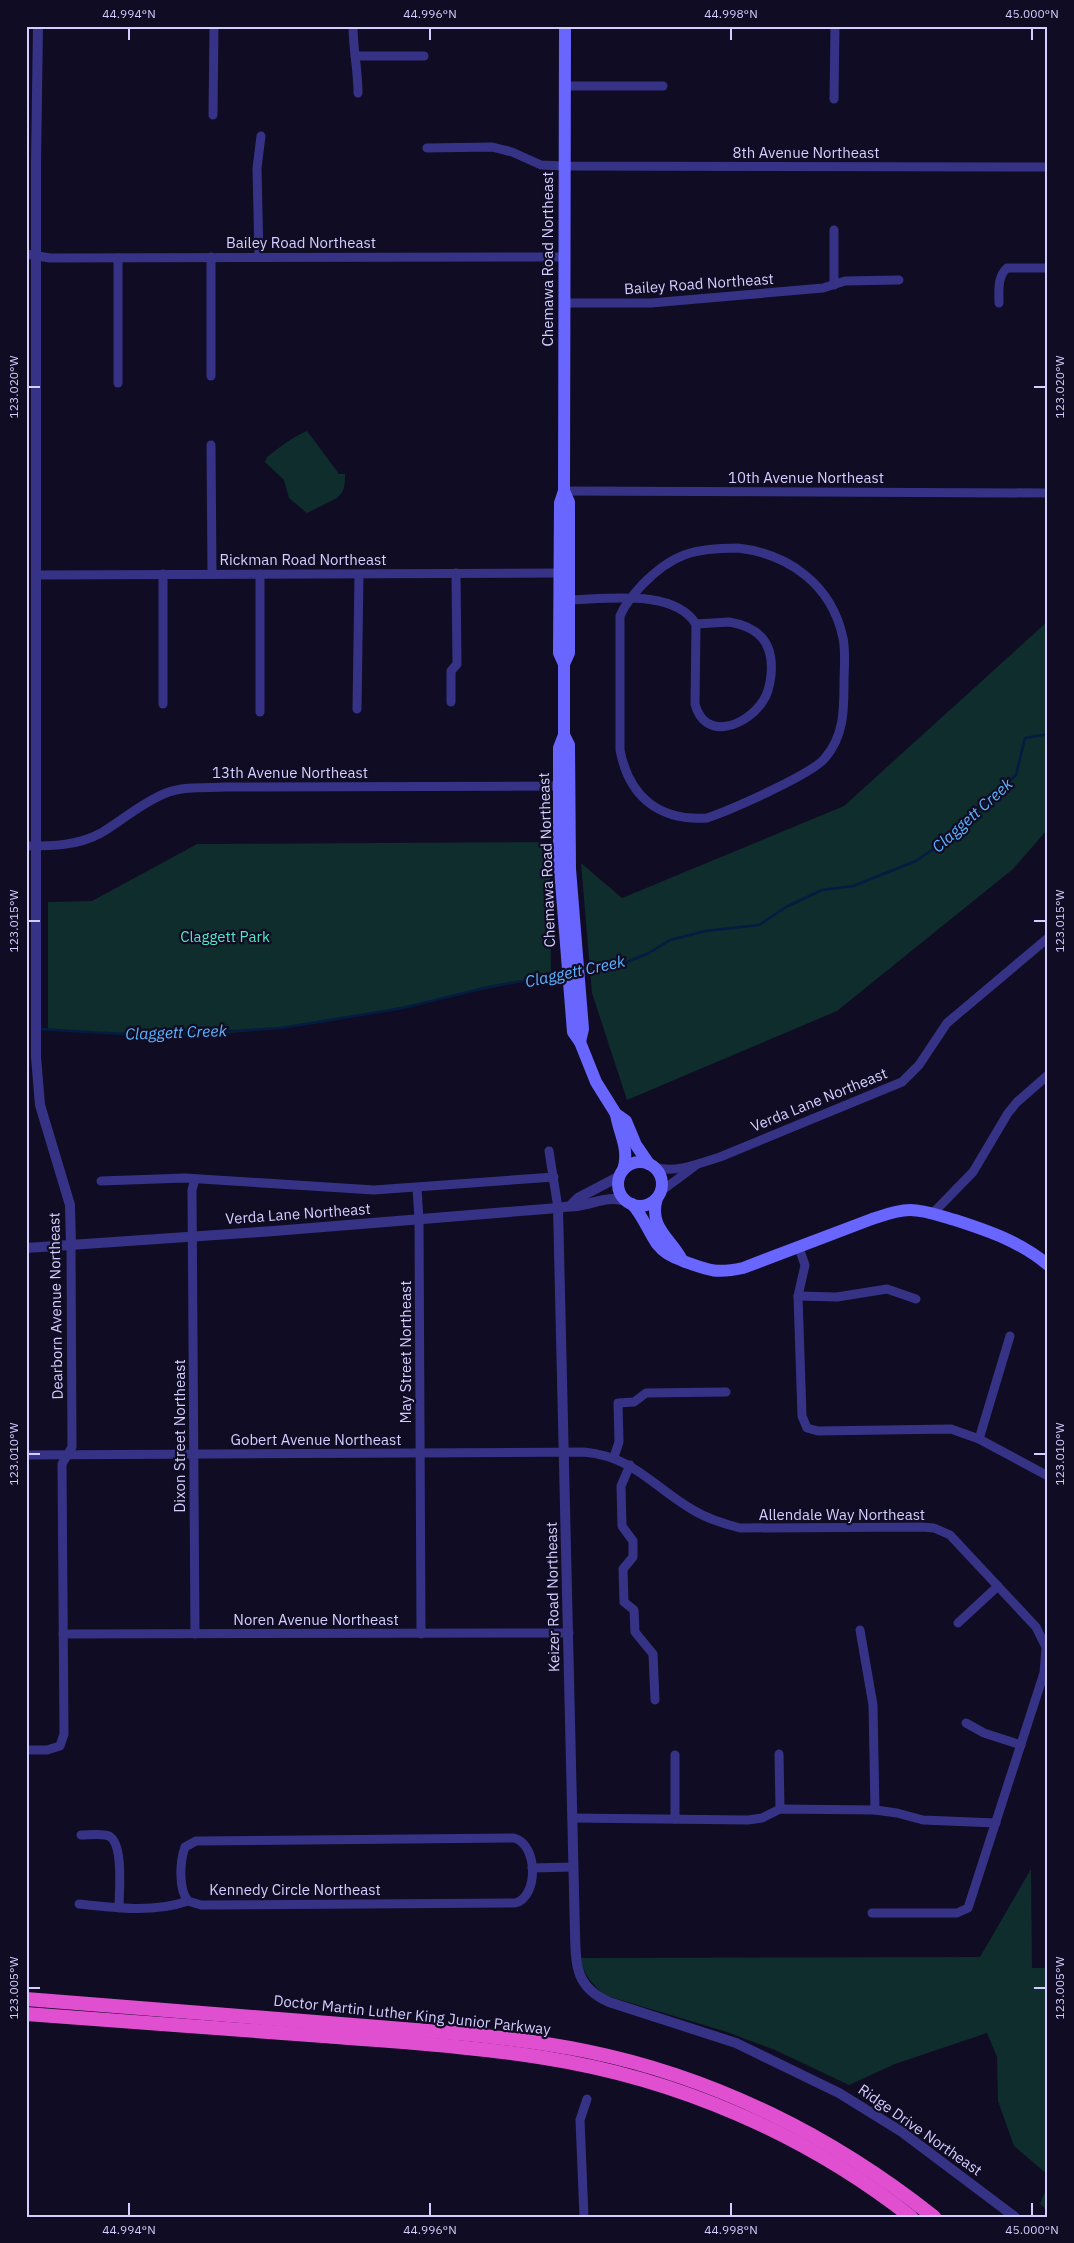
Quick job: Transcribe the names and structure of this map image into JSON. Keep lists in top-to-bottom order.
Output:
{
  "streets": {
    "highway": ["Doctor Martin Luther King Junior Parkway"],
    "main road": ["Chemawa Road Northeast"],
    "street": [
      "8th Avenue Northeast",
      "Bailey Road Northeast",
      "10th Avenue Northeast",
      "Rickman Road Northeast",
      "13th Avenue Northeast",
      "Verda Lane Northeast",
      "Dearborn Avenue Northeast",
      "May Street Northeast",
      "Dixon Street Northeast",
      "Gobert Avenue Northeast",
      "Allendale Way Northeast",
      "Keizer Road Northeast",
      "Noren Avenue Northeast",
      "Kennedy Circle Northeast",
      "Ridge Drive Northeast"
    ]
  },
  "crossings": [
    ["8th Avenue Northeast", "Chemawa Road Northeast"],
    ["Bailey Road Northeast", "Chemawa Road Northeast"],
    ["Bailey Road Northeast", "Dearborn Avenue Northeast"],
    ["Chemawa Road Northeast", "10th Avenue Northeast"],
    ["Chemawa Road Northeast", "Rickman Road Northeast"],
    ["Chemawa Road Northeast", "13th Avenue Northeast"],
    ["Chemawa Road Northeast", "Verda Lane Northeast"],
    ["Rickman Road Northeast", "Dearborn Avenue Northeast"],
    ["13th Avenue Northeast", "Dearborn Avenue Northeast"],
    ["Verda Lane Northeast", "Dearborn Avenue Northeast"],
    ["Verda Lane Northeast", "May Street Northeast"],
    ["Verda Lane Northeast", "Dixon Street Northeast"],
    ["Verda Lane Northeast", "Keizer Road Northeast"],
    ["Dearborn Avenue Northeast", "Gobert Avenue Northeast"],
    ["Dearborn Avenue Northeast", "Noren Avenue Northeast"],
    ["May Street Northeast", "Gobert Avenue Northeast"],
    ["May Street Northeast", "Noren Avenue Northeast"],
    ["Dixon Street Northeast", "Gobert Avenue Northeast"],
    ["Dixon Street Northeast", "Noren Avenue Northeast"],
    ["Gobert Avenue Northeast", "Allendale Way Northeast"],
    ["Gobert Avenue Northeast", "Keizer Road Northeast"],
    ["Allendale Way Northeast", "Keizer Road Northeast"],
    ["Keizer Road Northeast", "Noren Avenue Northeast"],
    ["Keizer Road Northeast", "Ridge Drive Northeast"]
  ],
  "water": ["Claggett Creek"],
  "parks": ["Claggett Park"],
  "coordinates": [
    "44.994°N",
    "44.996°N",
    "44.998°N",
    "45.000°N",
    "123.020°W",
    "123.015°W",
    "123.010°W",
    "123.005°W"
  ]
}
